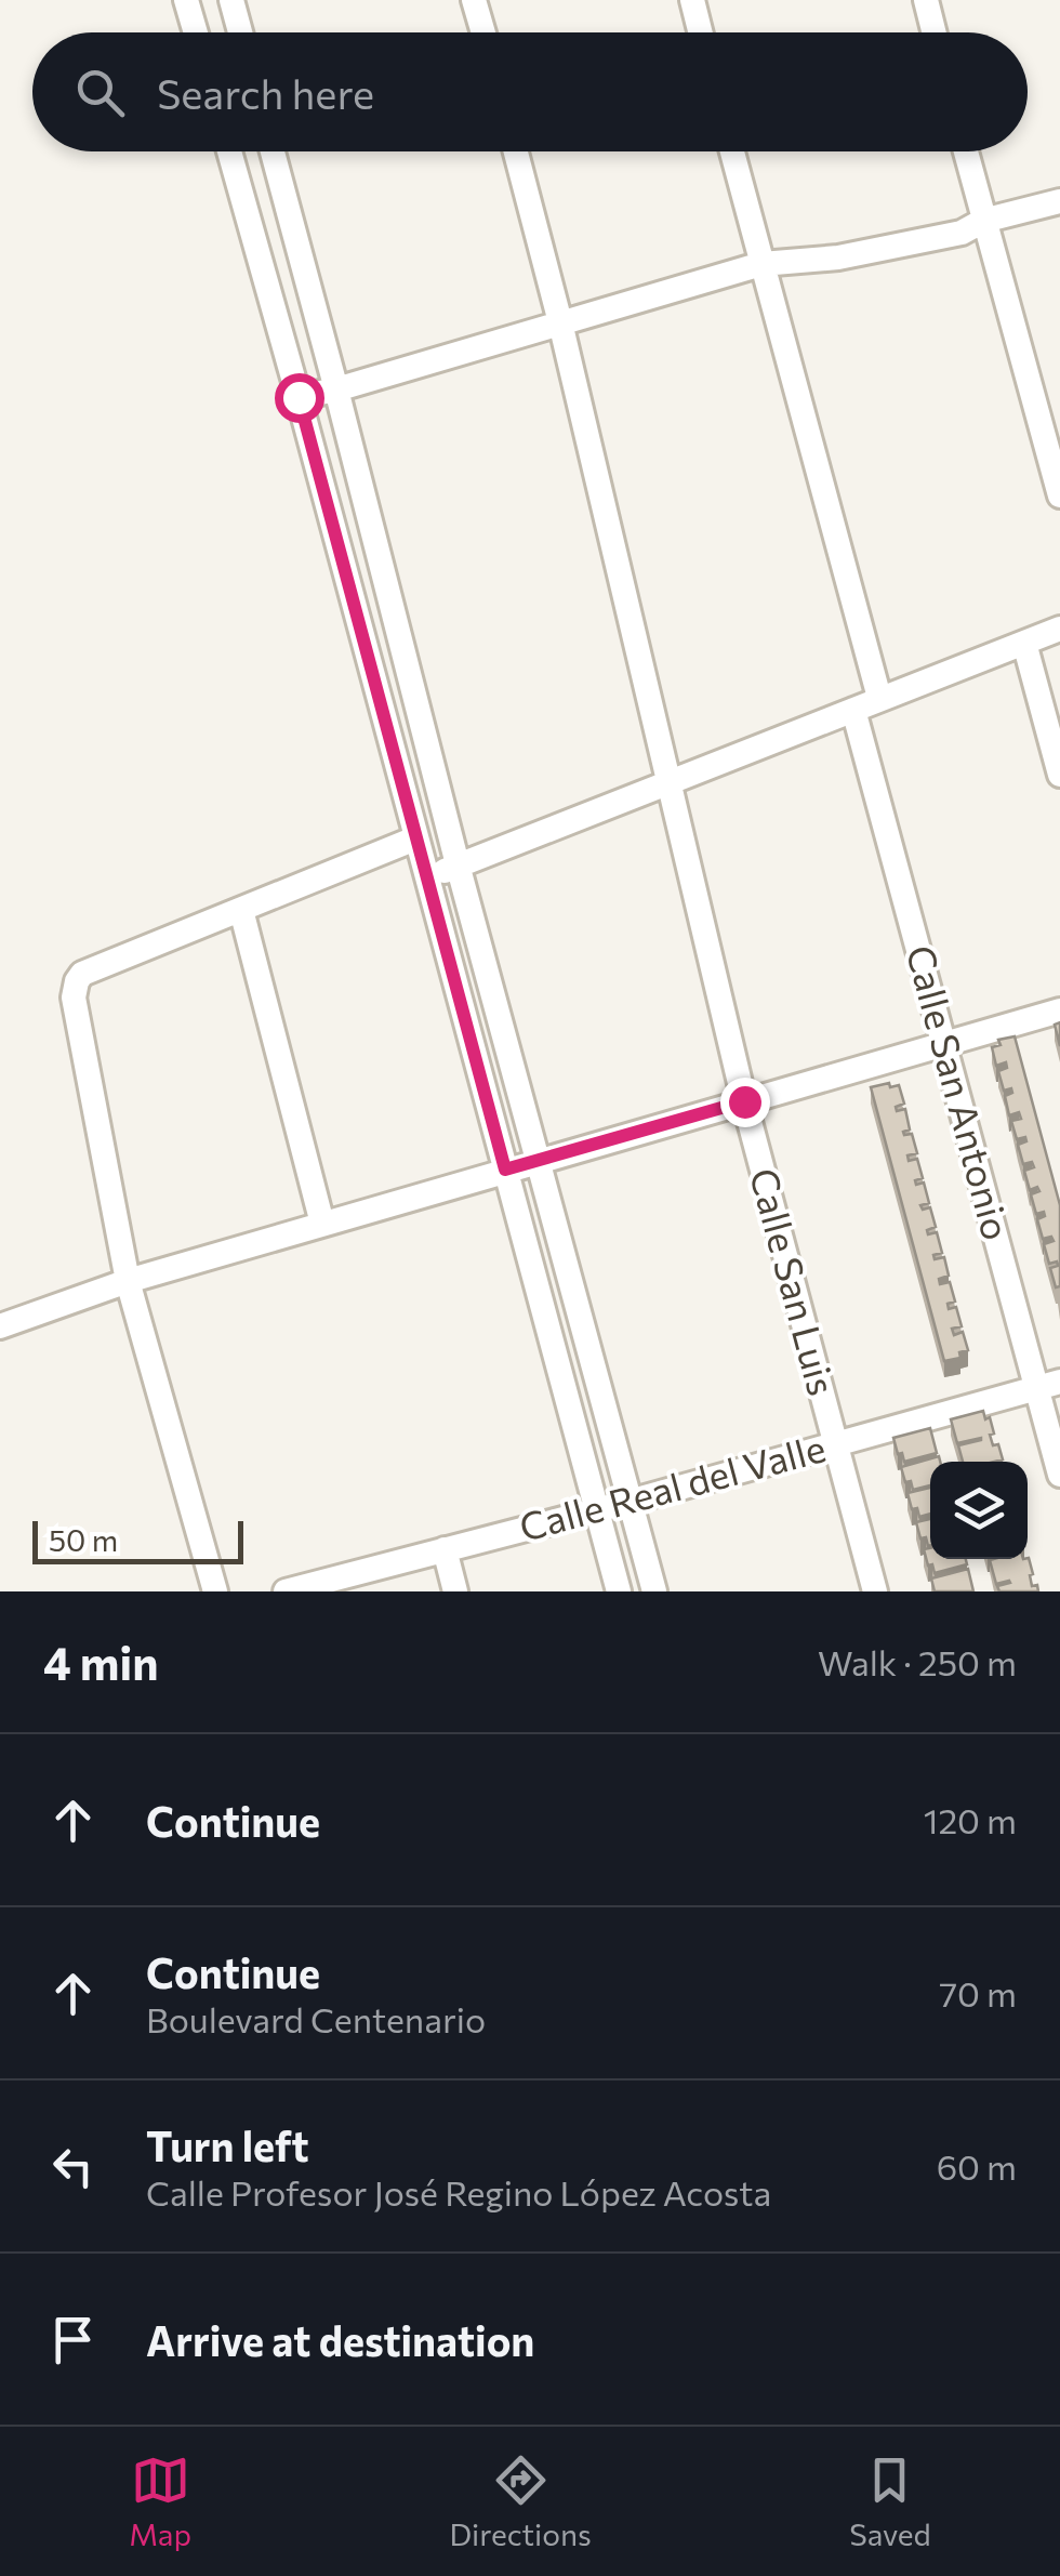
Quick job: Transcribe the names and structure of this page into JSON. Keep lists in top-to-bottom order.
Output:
{
  "streets": {
    "street": ["Calle San Antonio", "Calle San Luis", "Calle Real del Valle"]
  },
  "crossings": [
    ["Calle San Antonio", "Calle Real del Valle"],
    ["Calle San Luis", "Calle Real del Valle"]
  ],
  "scale_bar": "50 m",
  "page": {
    "search": "Search here",
    "scale": "50 m",
    "heading": ["4 min", "Walk · 250 m"],
    "list": [
      ["Continue", "120 m"],
      ["Continue", "Boulevard Centenario", "70 m"],
      ["Turn left", "Calle Profesor José Regino López Acosta", "60 m"],
      "Arrive at destination"
    ],
    "nav": ["Map", "Directions", "Saved"]
  }
}
